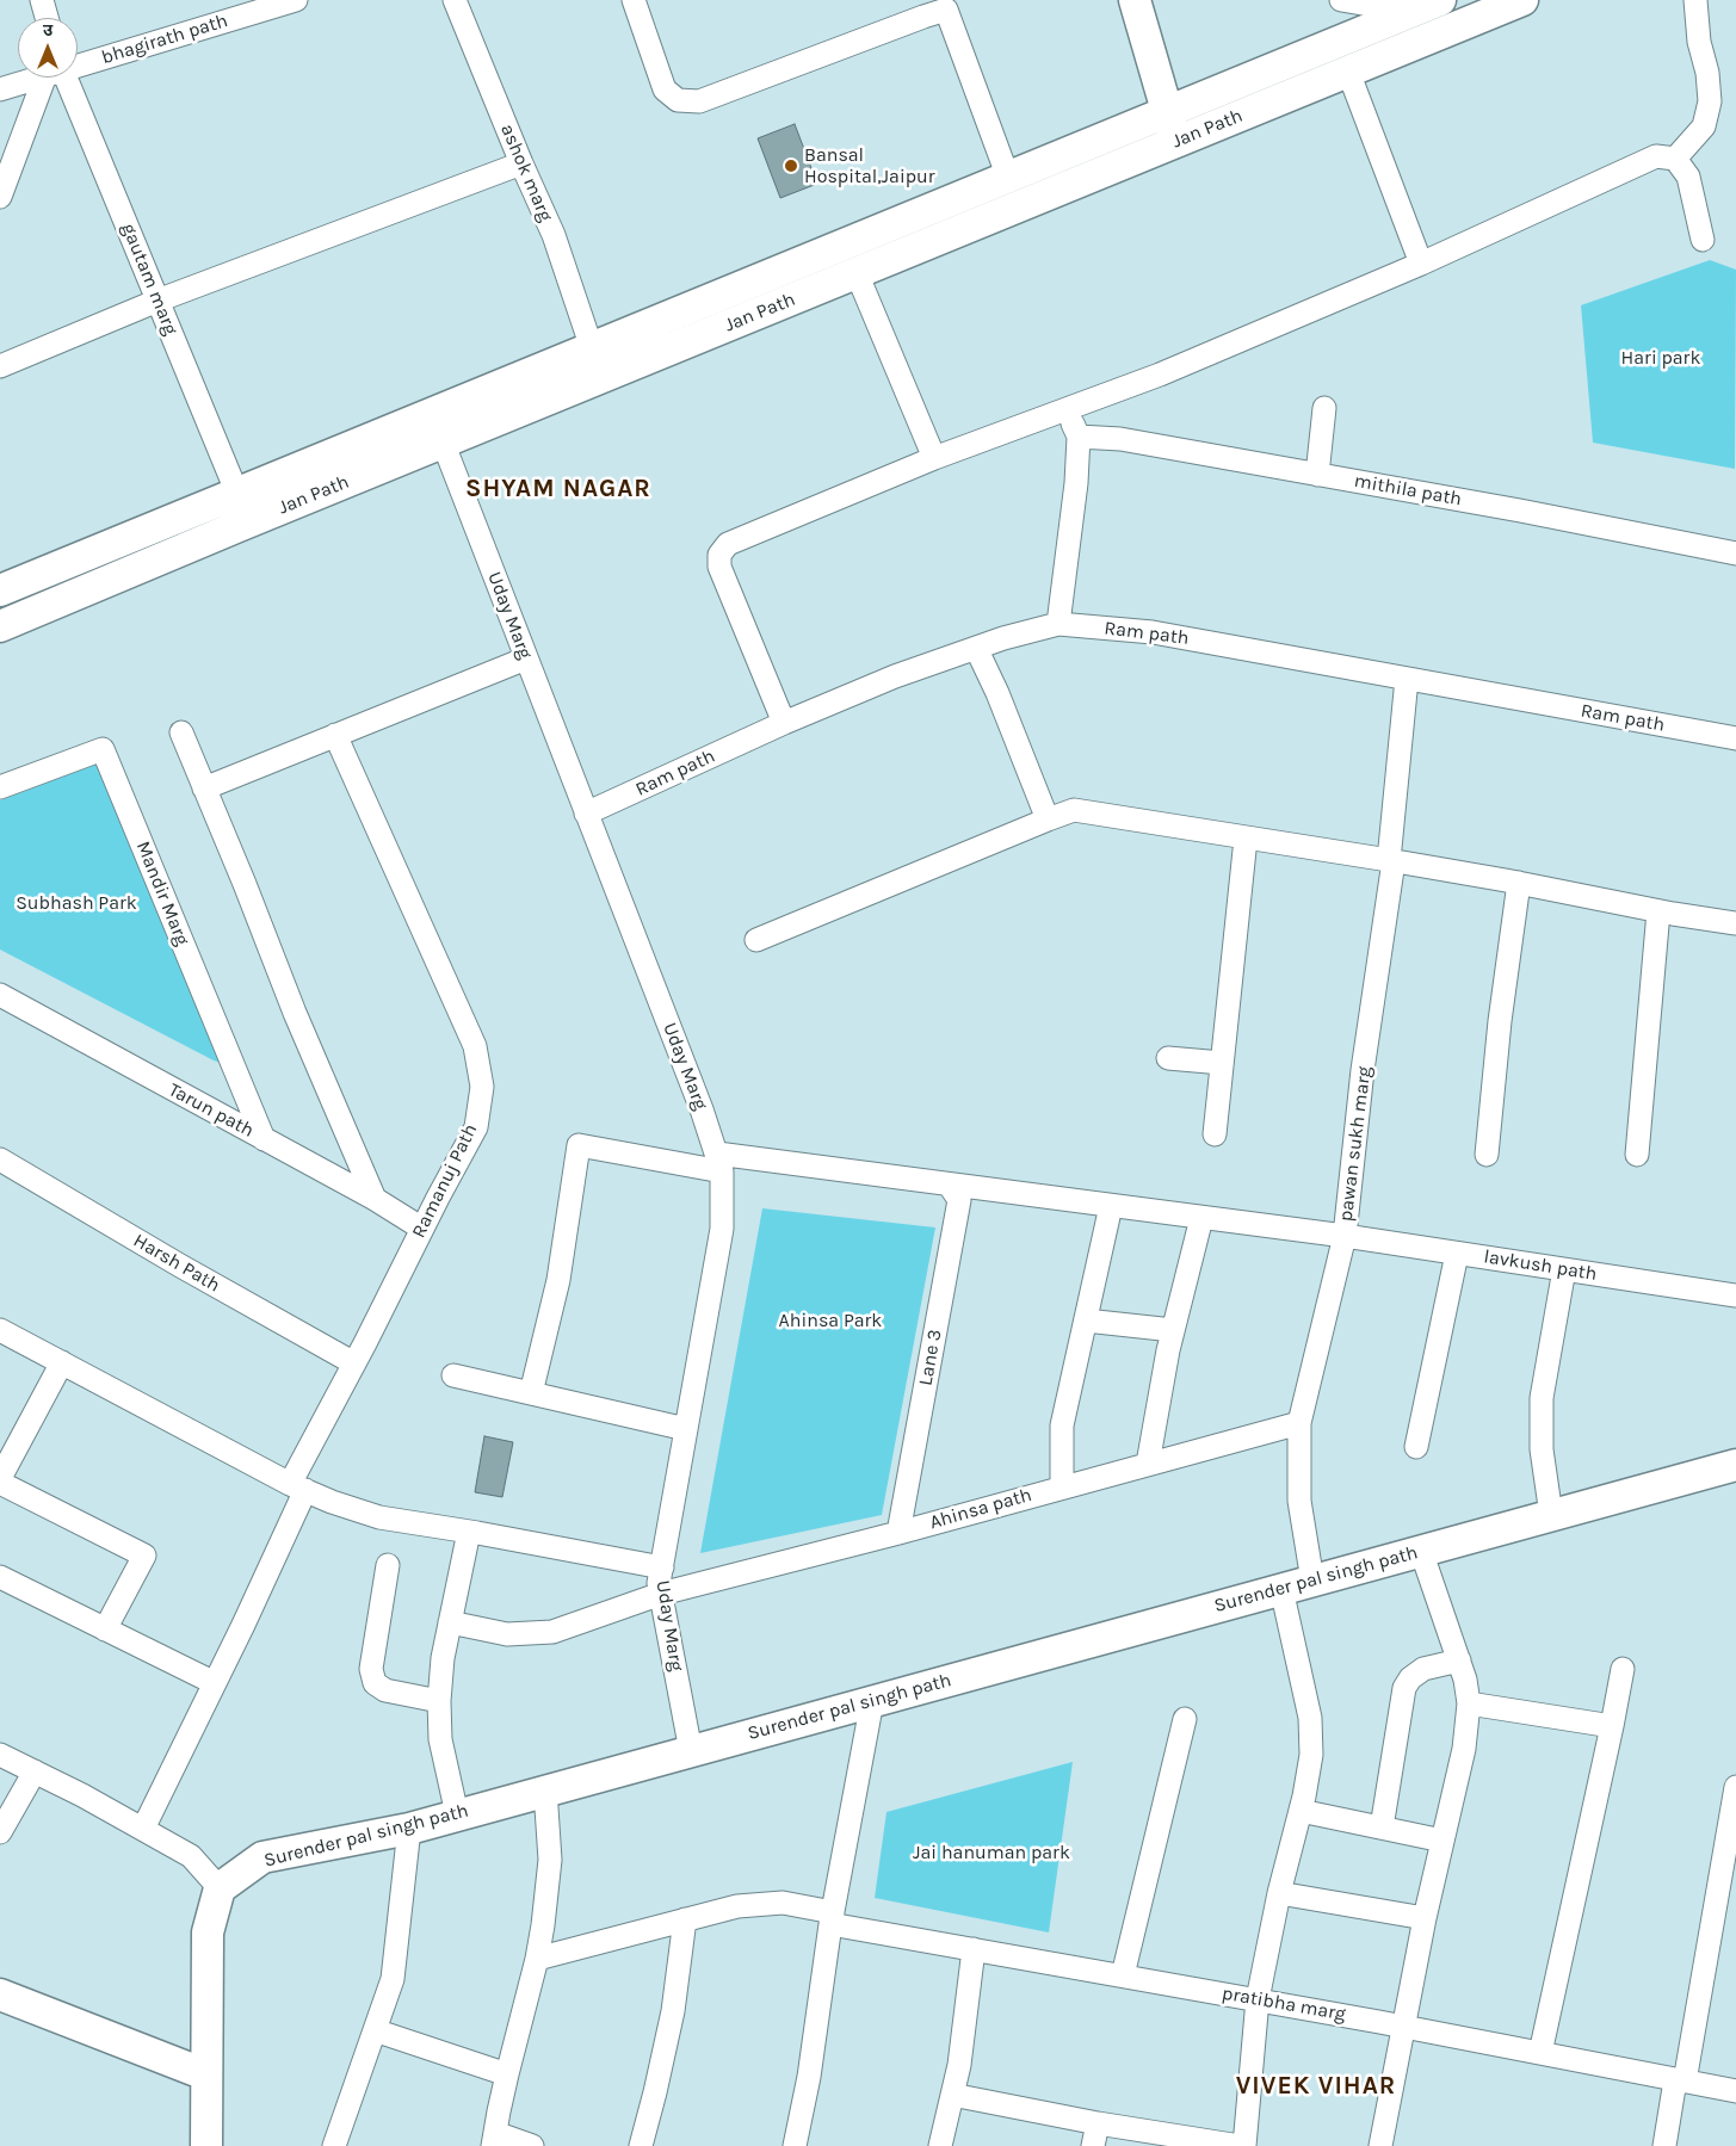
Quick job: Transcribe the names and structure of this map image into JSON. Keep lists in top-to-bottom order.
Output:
{
  "streets": {
    "street": [
      "bhagirath path",
      "Jan Path",
      "ashok marg",
      "gautam marg",
      "mithila path",
      "Uday Marg",
      "Ram path",
      "Mandir Marg",
      "Tarun path",
      "pawan sukh marg",
      "Ramanuj Path",
      "Harsh Path",
      "lavkush path",
      "Lane 3",
      "Ahinsa path",
      "Surender pal singh path",
      "pratibha marg"
    ]
  },
  "crossings": [
    ["Jan Path", "ashok marg"],
    ["Jan Path", "gautam marg"],
    ["Jan Path", "Uday Marg"],
    ["Uday Marg", "Ram path"],
    ["Uday Marg", "lavkush path"],
    ["Uday Marg", "Ahinsa path"],
    ["Uday Marg", "Surender pal singh path"],
    ["Ram path", "pawan sukh marg"],
    ["Mandir Marg", "Tarun path"],
    ["Tarun path", "Ramanuj Path"],
    ["pawan sukh marg", "lavkush path"],
    ["pawan sukh marg", "Ahinsa path"],
    ["pawan sukh marg", "Surender pal singh path"],
    ["Ramanuj Path", "Harsh Path"],
    ["lavkush path", "Lane 3"],
    ["Lane 3", "Ahinsa path"]
  ],
  "districts": ["SHYAM NAGAR", "VIVEK VIHAR"],
  "parks": [
    "Hari park",
    "Subhash Park",
    "Ahinsa Park",
    "Jai hanuman park"
  ],
  "places": ["Bansal Hospital,Jaipur"],
  "north": "top"
}
